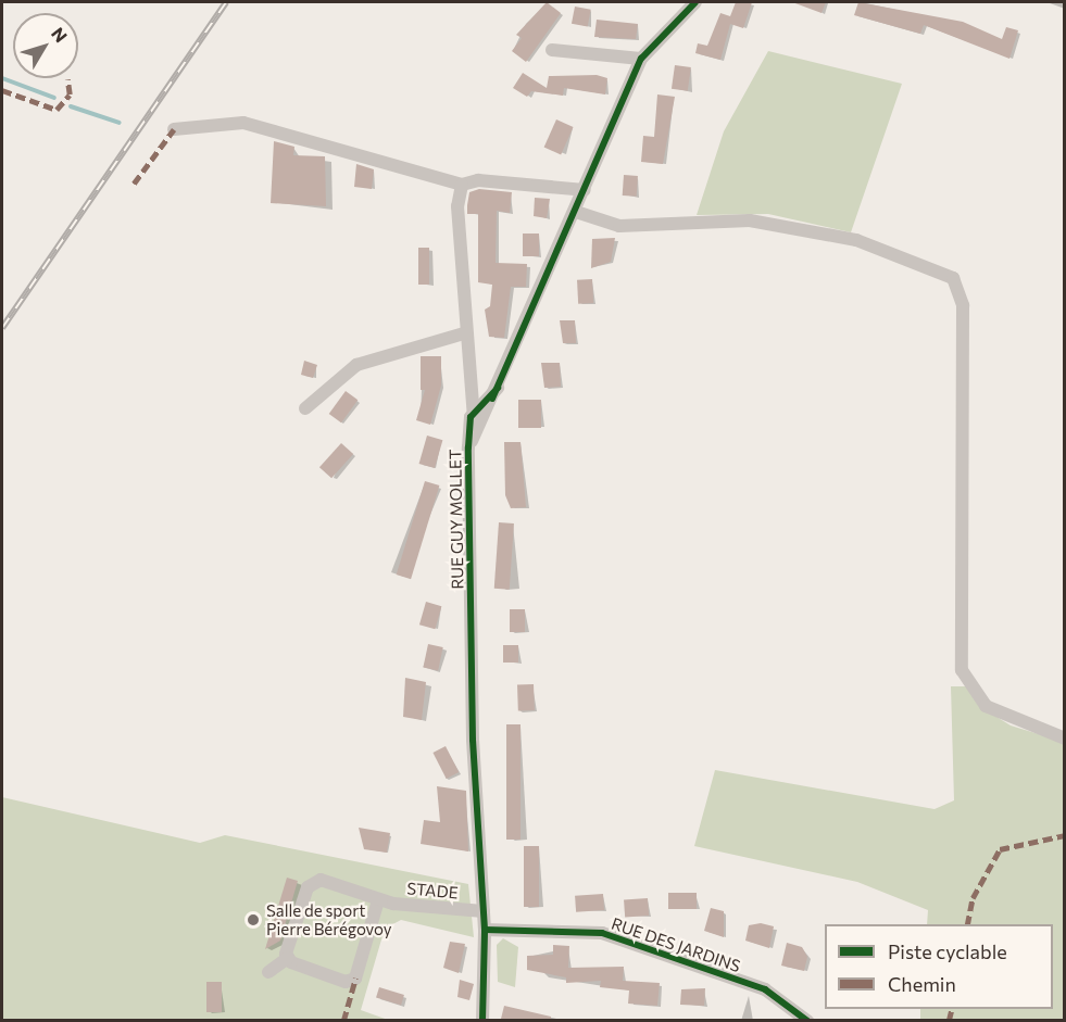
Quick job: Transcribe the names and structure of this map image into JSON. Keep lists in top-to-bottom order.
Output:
{
  "streets": {
    "street": ["RUE GUY MOLLET", "STADE", "RUE DES JARDINS"]
  },
  "crossings": [
    ["RUE GUY MOLLET", "STADE"],
    ["RUE GUY MOLLET", "RUE DES JARDINS"]
  ],
  "places": ["Salle de sport Pierre Bérégovoy"],
  "legend": ["Piste cyclable", "Chemin"],
  "north": "top right"
}
